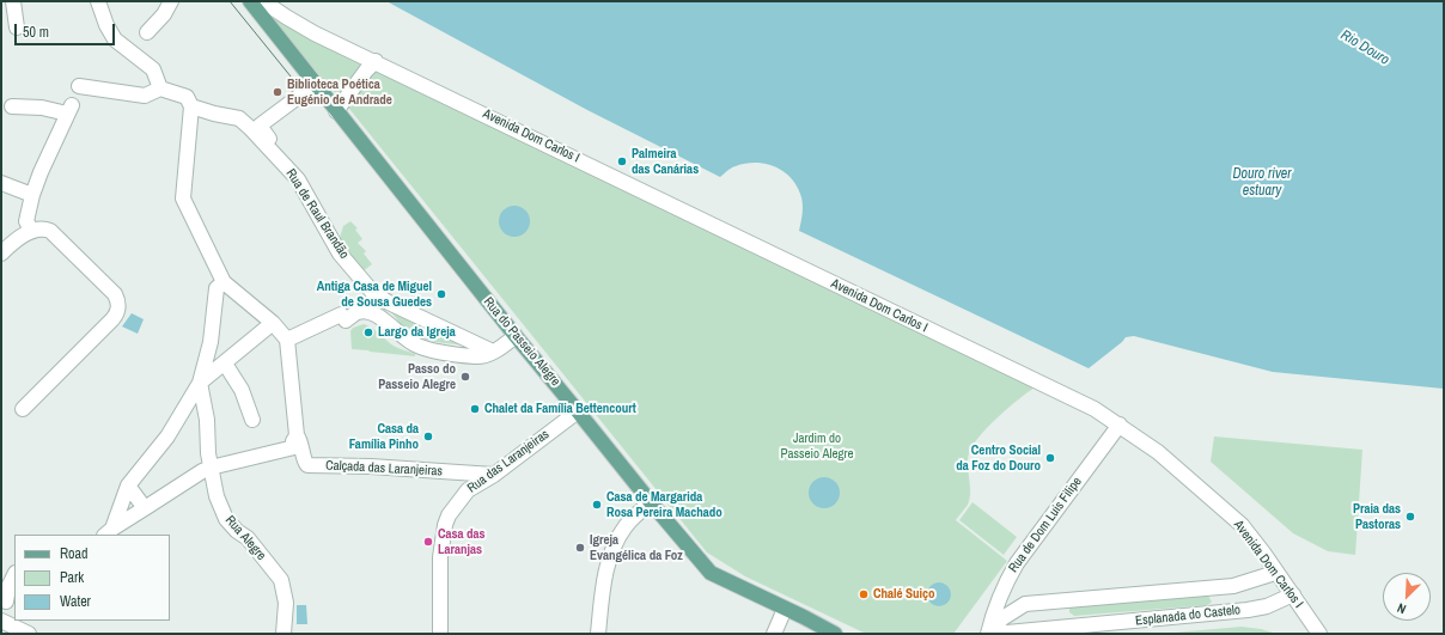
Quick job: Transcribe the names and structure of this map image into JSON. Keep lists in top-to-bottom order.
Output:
{
  "streets": {
    "main road": ["Rua do Passeio Alegre"],
    "street": [
      "Avenida Dom Carlos I",
      "Rua de Raul Brandão",
      "Rua das Laranjeiras",
      "Calçada das Laranjeiras",
      "Rua de Dom Luis Filipe",
      "Rua Alegre",
      "Esplanada do Castelo"
    ]
  },
  "crossings": [
    ["Avenida Dom Carlos I", "Rua de Dom Luis Filipe"],
    ["Avenida Dom Carlos I", "Esplanada do Castelo"],
    ["Rua do Passeio Alegre", "Rua das Laranjeiras"],
    ["Rua das Laranjeiras", "Calçada das Laranjeiras"],
    ["Rua de Dom Luis Filipe", "Esplanada do Castelo"]
  ],
  "water": ["Rio Douro", "Douro river estuary"],
  "parks": ["Jardim do Passeio Alegre"],
  "places": [
    "Biblioteca Poética Eugénio de Andrade",
    "Palmeira das Canárias",
    "Antiga Casa de Miguel de Sousa Guedes",
    "Largo da Igreja",
    "Passo do Passeio Alegre",
    "Chalet da Família Bettencourt",
    "Casa da Família Pinho",
    "Centro Social da Foz do Douro",
    "Casa de Margarida Rosa Pereira Machado",
    "Praia das Pastoras",
    "Casa das Laranjas",
    "Igreja Evangélica da Foz",
    "Chalé Suiço"
  ],
  "legend": ["Road", "Park", "Water"],
  "scale_bar": "50 m",
  "north": "bottom left"
}
